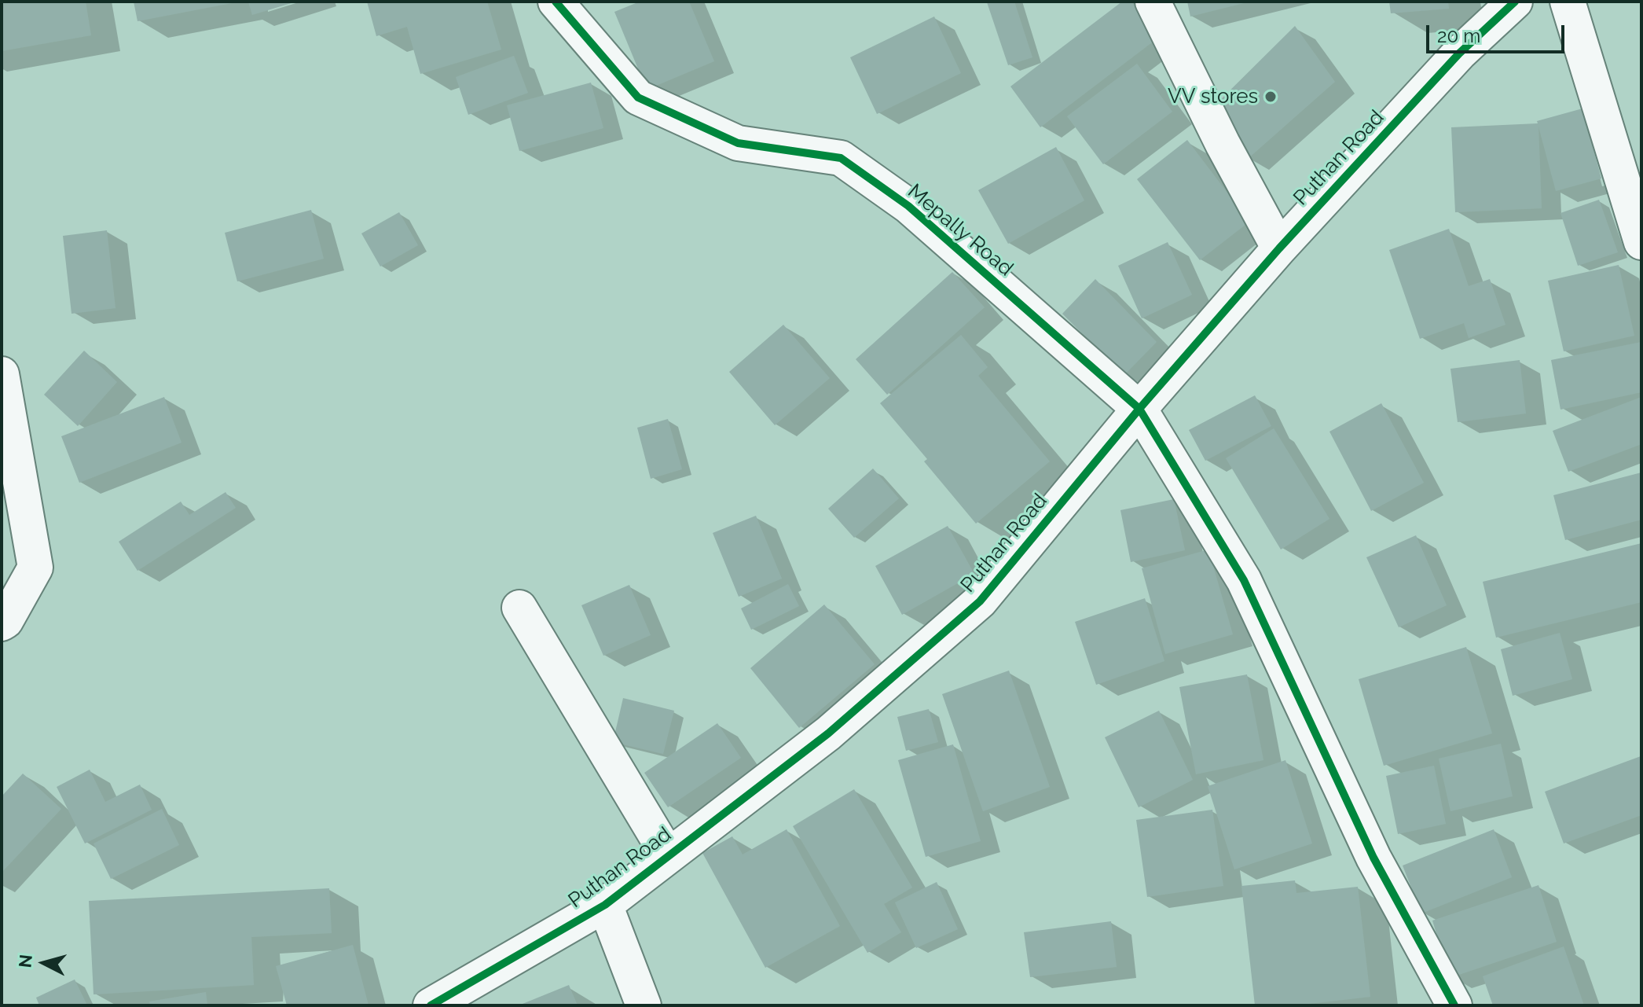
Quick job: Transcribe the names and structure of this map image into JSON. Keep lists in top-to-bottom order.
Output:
{
  "streets": {
    "street": ["Puthan Road", "Mepally Road"]
  },
  "crossings": [
    ["Puthan Road", "Mepally Road"]
  ],
  "places": ["VV stores"],
  "scale_bar": "20 m",
  "north": "left"
}
